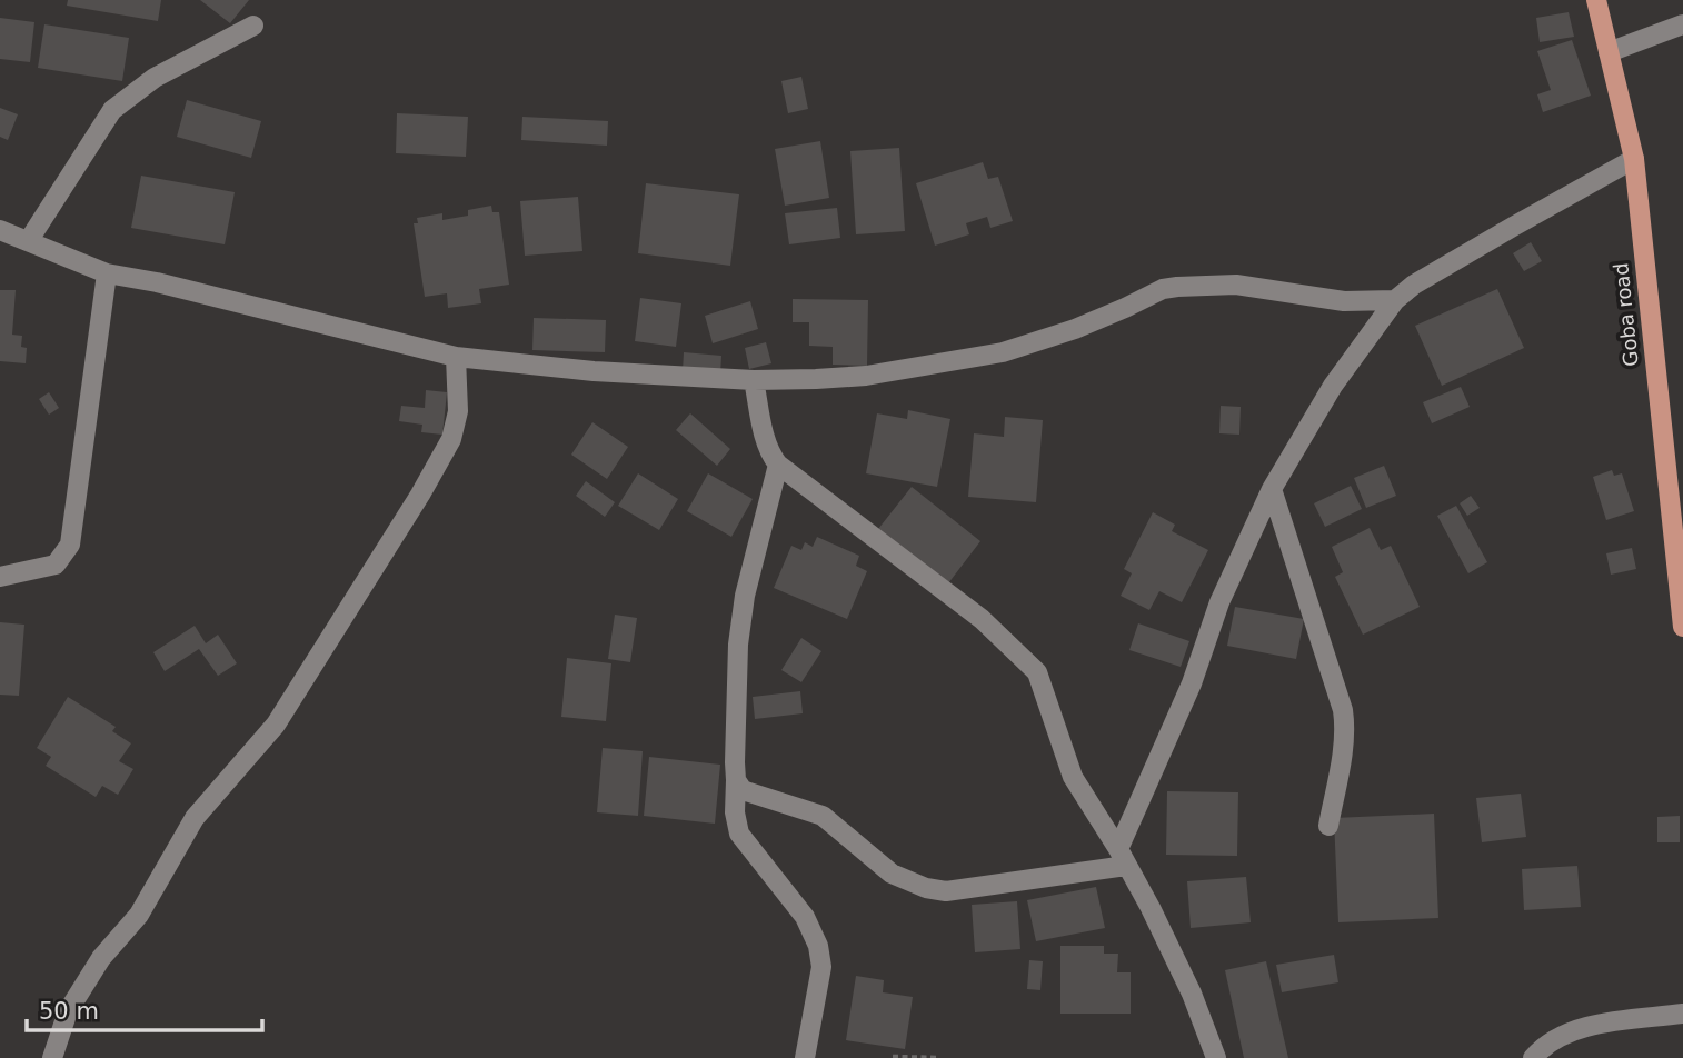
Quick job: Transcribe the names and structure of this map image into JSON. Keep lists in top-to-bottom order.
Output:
{
  "streets": {
    "main road": ["Goba road"]
  },
  "scale_bar": "50 m"
}
